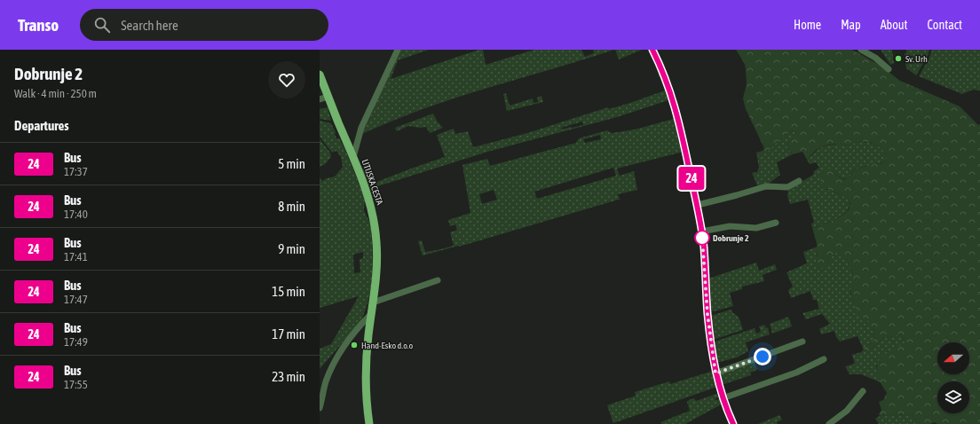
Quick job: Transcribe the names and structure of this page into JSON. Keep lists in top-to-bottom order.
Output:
{
  "streets": {
    "main road": ["LITIJSKA CESTA"]
  },
  "places": ["Sv. Urh", "Dobrunje 2", "Hand-Esko d.o.o"],
  "lines": ["bus line 24"],
  "north": "left",
  "page": {
    "header": "Transo",
    "search": "Search here",
    "nav": [
      "Home",
      "Map",
      "About",
      "Contact"
    ],
    "heading": [
      ["Dobrunje 2", "Walk · 4 min · 250 m"],
      "Departures"
    ],
    "on_map": "24",
    "list": [
      {
        "mark": "24",
        "name": "Bus",
        "note": "17:37",
        "value": "5 min"
      },
      {
        "mark": "24",
        "name": "Bus",
        "note": "17:40",
        "value": "8 min"
      },
      {
        "mark": "24",
        "name": "Bus",
        "note": "17:41",
        "value": "9 min"
      },
      {
        "mark": "24",
        "name": "Bus",
        "note": "17:47",
        "value": "15 min"
      },
      {
        "mark": "24",
        "name": "Bus",
        "note": "17:49",
        "value": "17 min"
      },
      {
        "mark": "24",
        "name": "Bus",
        "note": "17:55",
        "value": "23 min"
      }
    ]
  }
}
